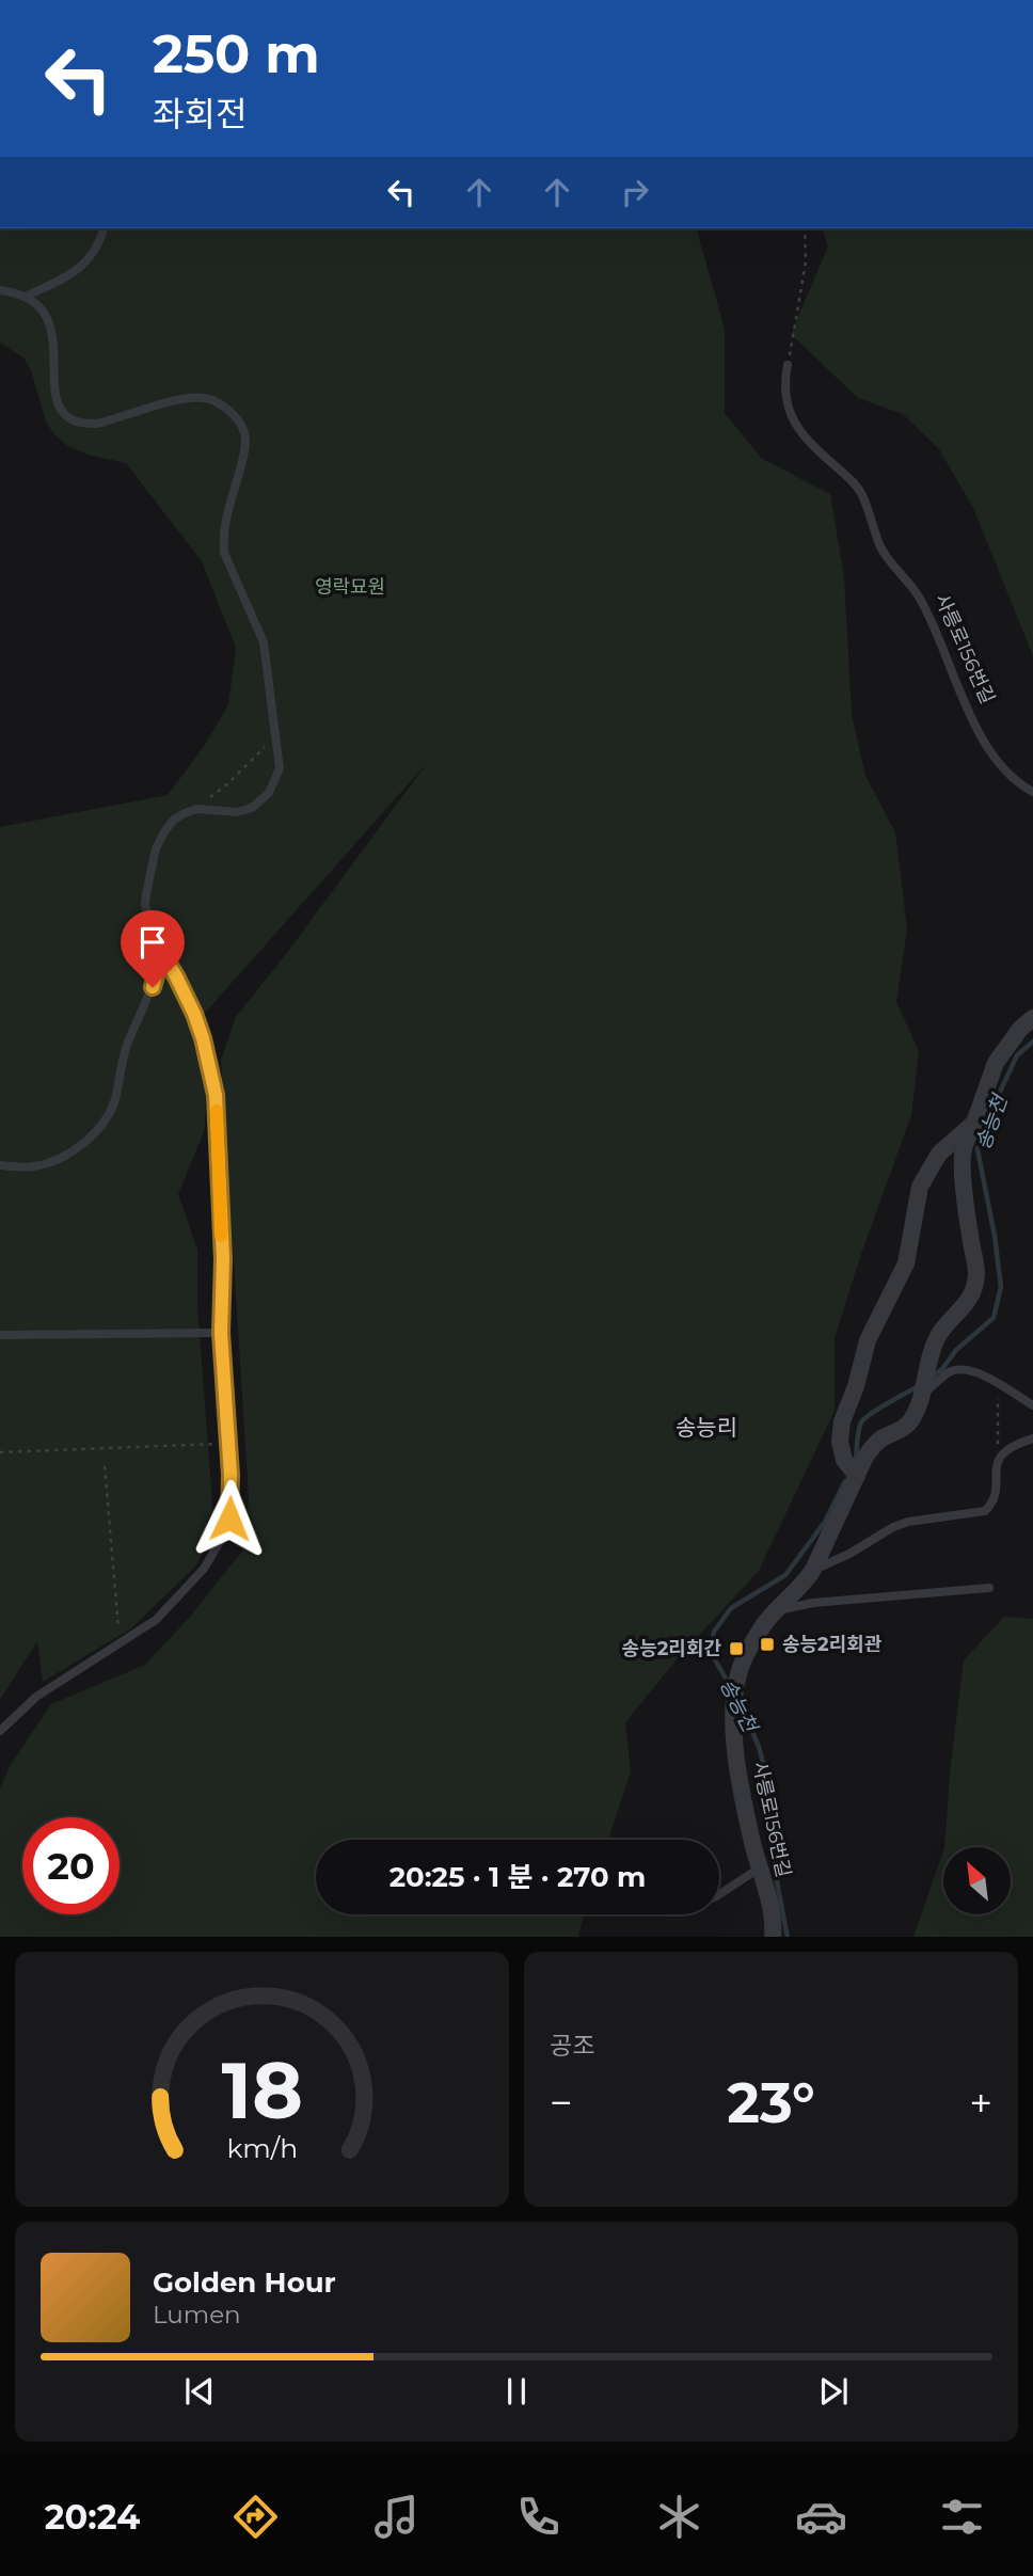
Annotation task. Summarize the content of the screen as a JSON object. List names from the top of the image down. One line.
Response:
{"streets":{"street":["사릉로156번길"]},"districts":["송능리"],"water":["송능천"],"parks":["영락묘원"],"places":{"transit":["송능2리회관","송능2리회간"]},"north":"top left","page":{"turn":["250 m","좌회전"],"limit":"20","trip":"20:25 · 1 분 · 270 m","tile":"공조","heat":["−","23°","+"],"song":["Golden Hour","Lumen"],"tabs":"20:24","gauge":["18","km/h"]}}
